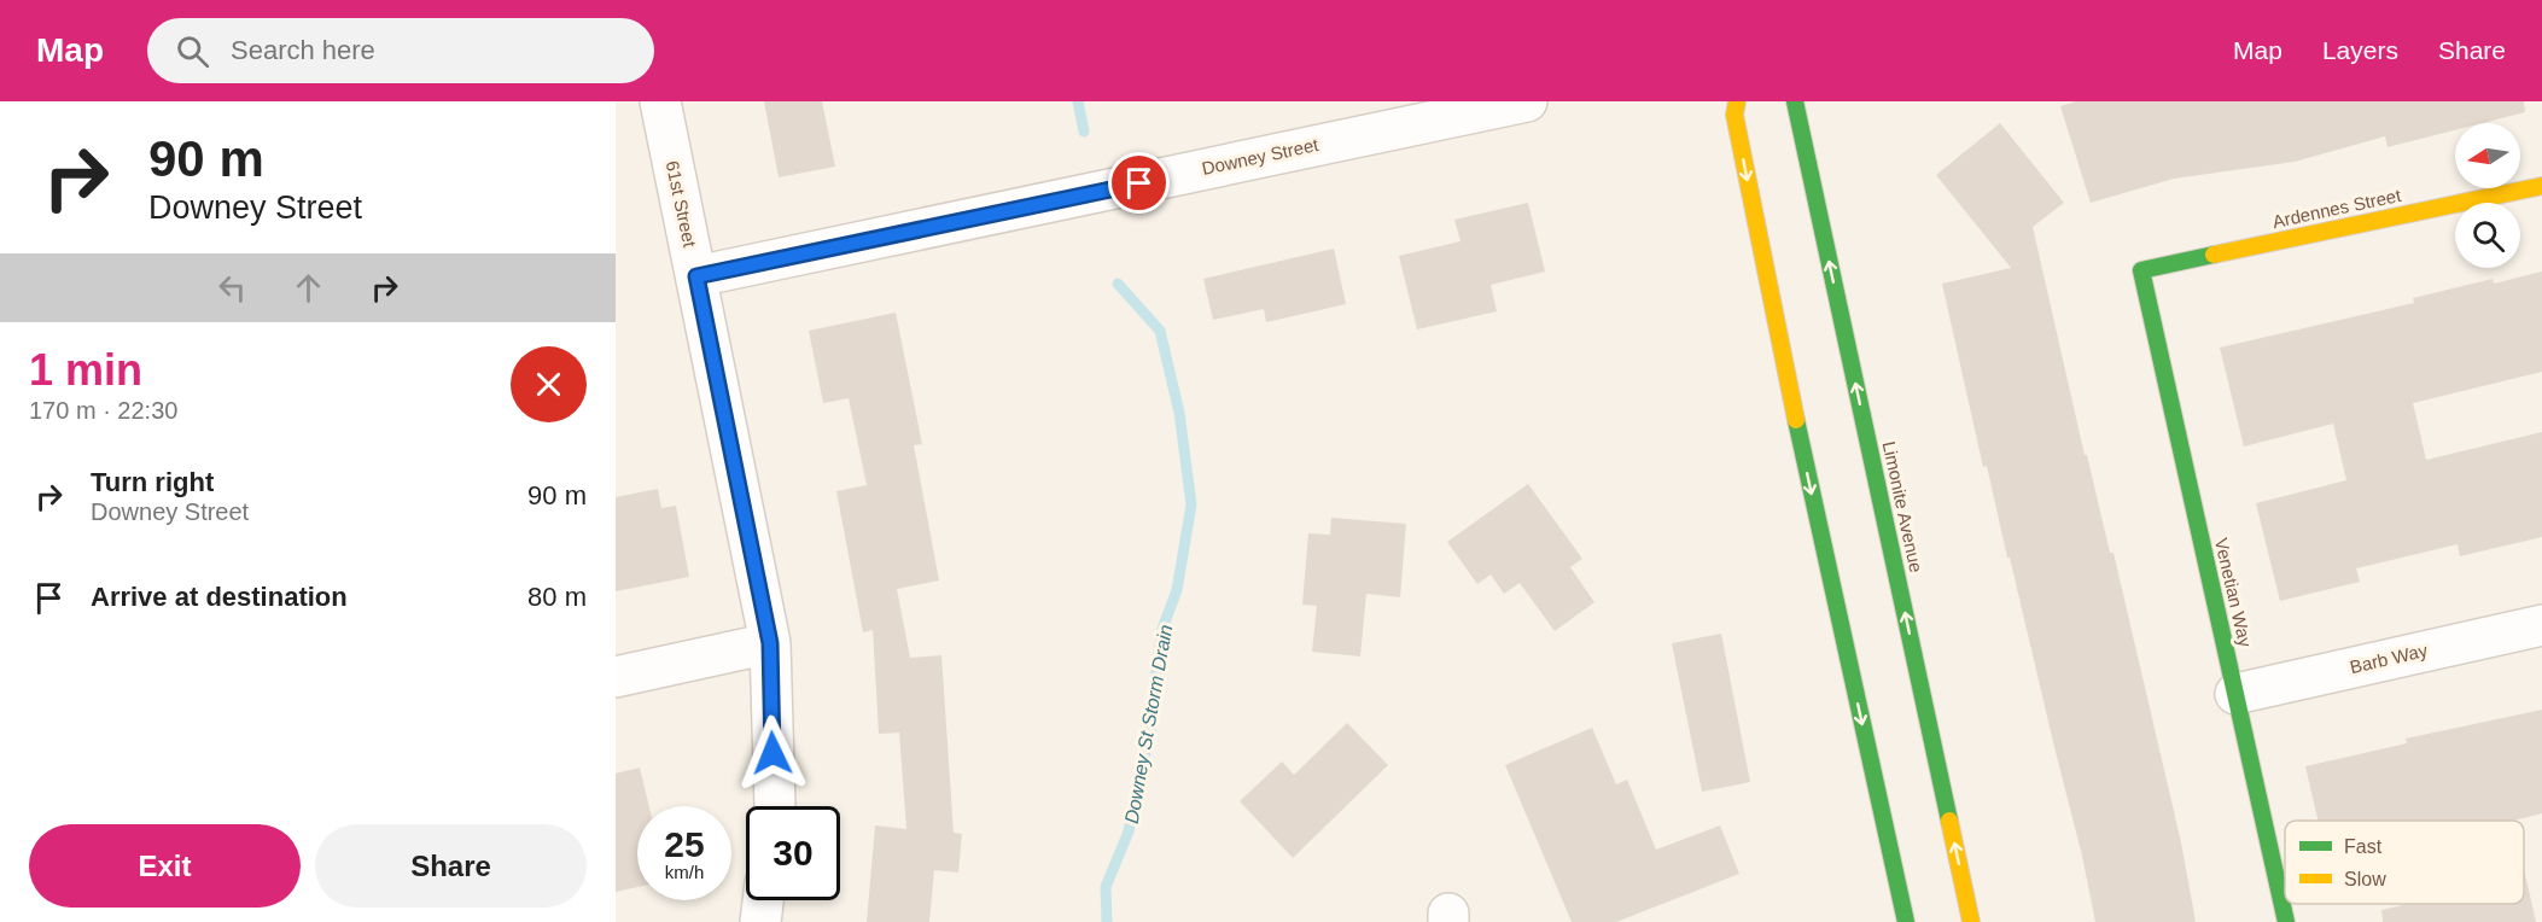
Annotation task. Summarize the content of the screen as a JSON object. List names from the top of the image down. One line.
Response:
{"streets":{"main road":["Ardennes Street","Limonite Avenue","Venetian Way"],"street":["Downey Street","61st Street","Barb Way"]},"crossings":[["Downey Street","61st Street"],["Ardennes Street","Venetian Way"],["Venetian Way","Barb Way"]],"water":["Downey St Storm Drain"],"legend":["Fast","Slow"],"north":"left","page":{"header":"Map","search":"Search here","nav":["Map","Layers","Share"],"turn":["90 m","Downey Street"],"heading":["1 min","170 m · 22:30"],"list":[{"name":"Turn right","note":"Downey Street","value":"90 m"},{"name":"Arrive at destination","value":"80 m"}],"speed":"25 km/h","limit":"30","buttons":["Exit","Share"]}}
